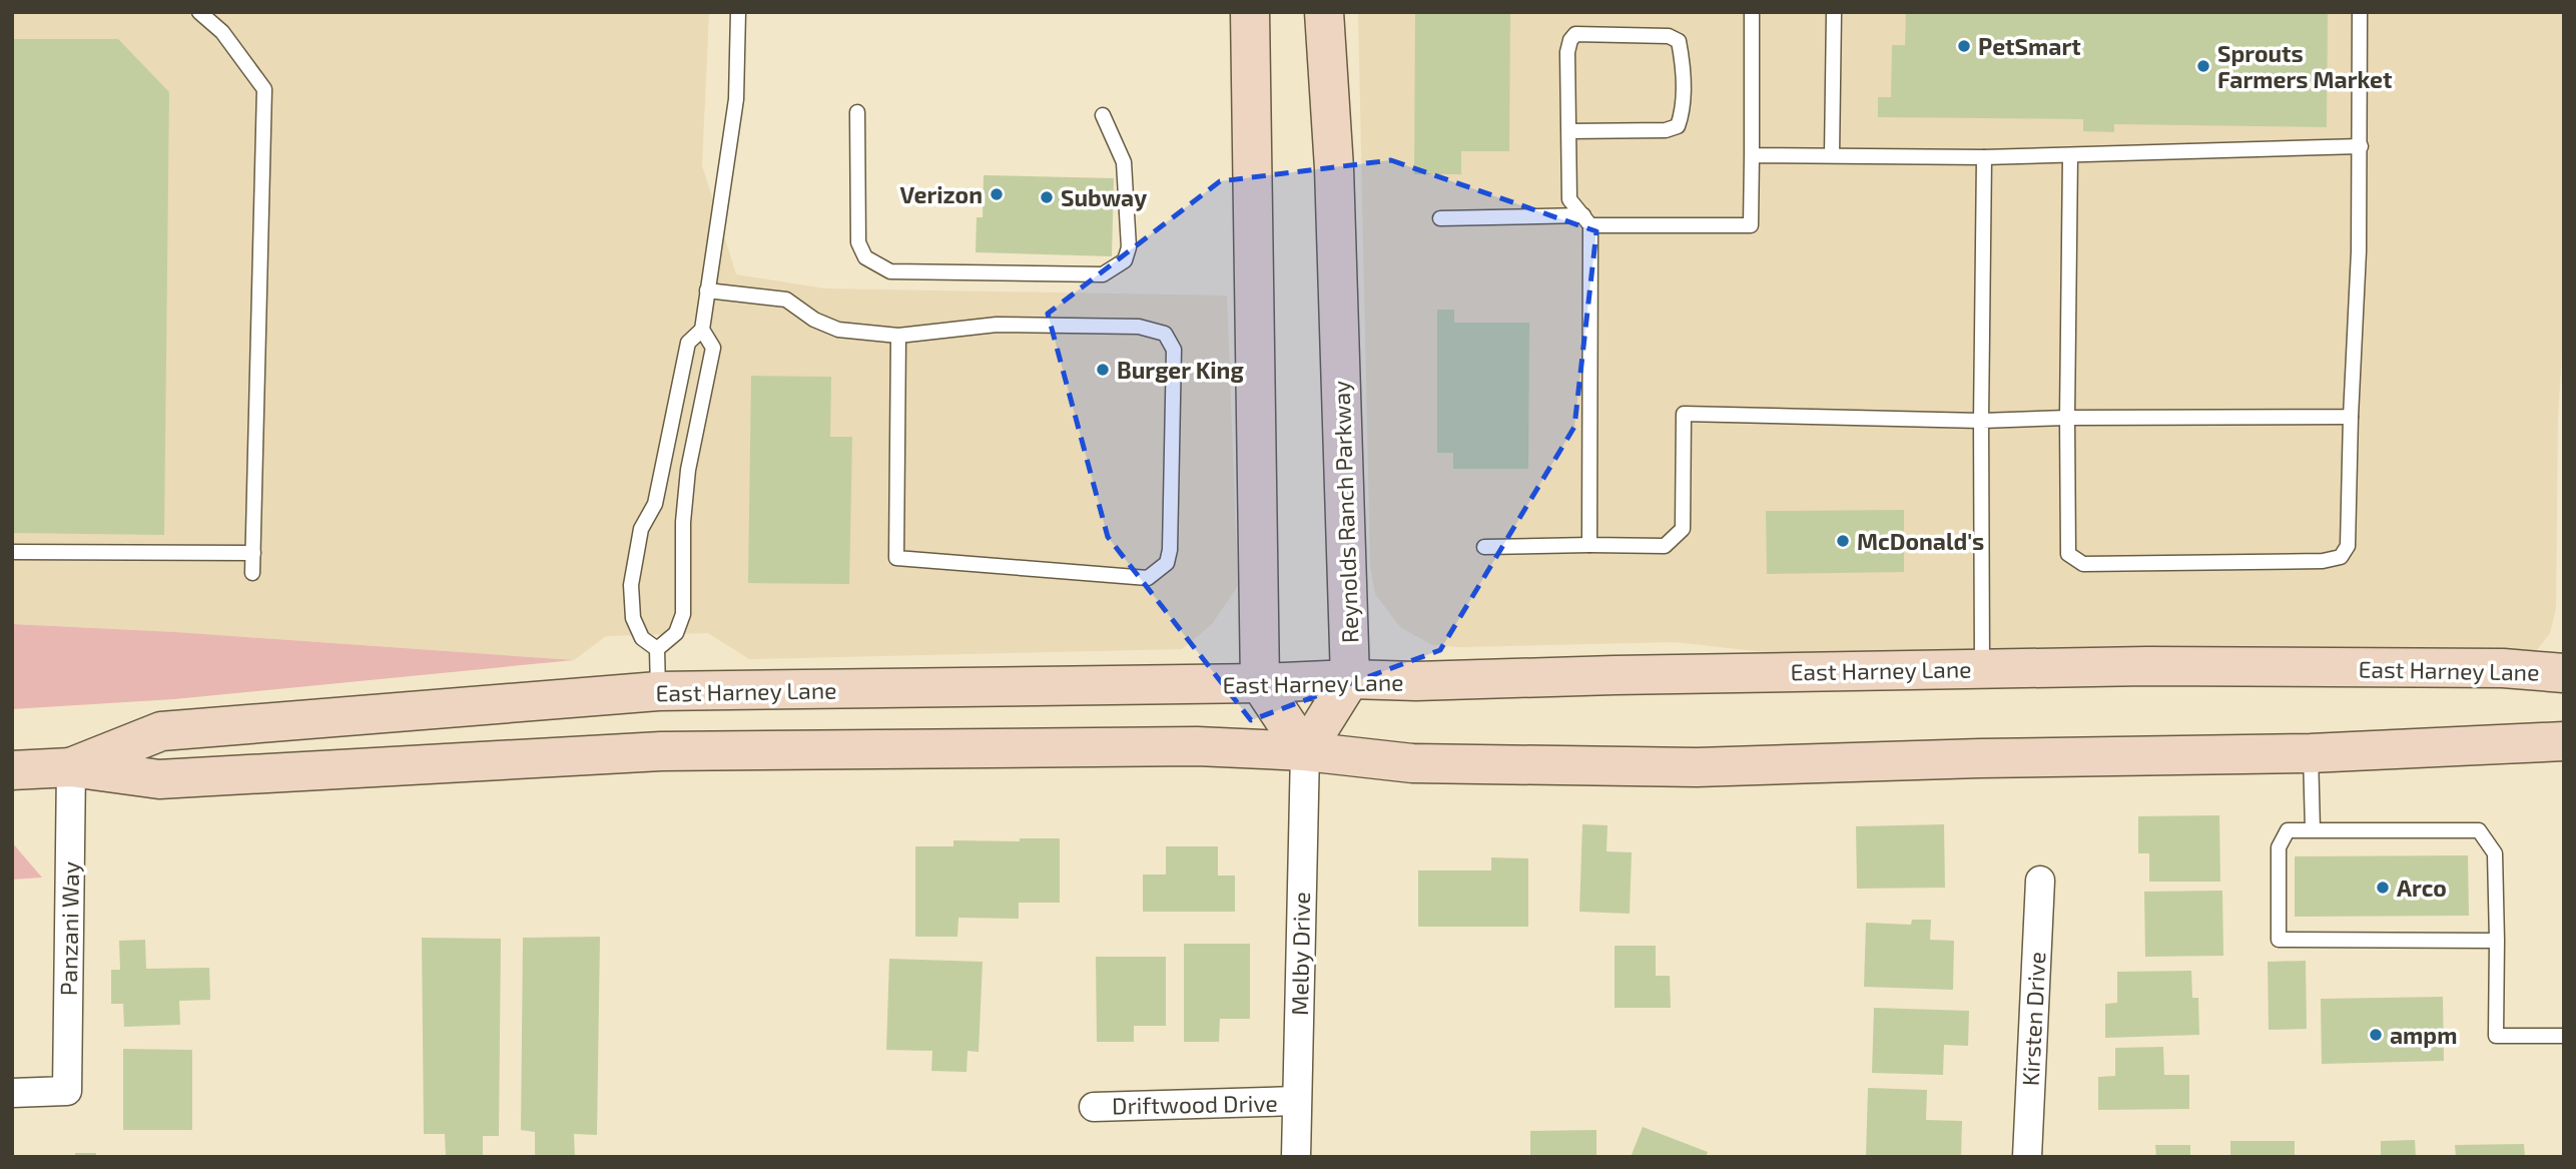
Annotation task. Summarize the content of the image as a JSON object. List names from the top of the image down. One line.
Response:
{"streets":{"main road":["Reynolds Ranch Parkway","East Harney Lane"],"street":["Panzani Way","Melby Drive","Kirsten Drive","Driftwood Drive"]},"crossings":[["Reynolds Ranch Parkway","East Harney Lane"],["East Harney Lane","Panzani Way"],["East Harney Lane","Melby Drive"],["Melby Drive","Driftwood Drive"]],"places":["PetSmart","Sprouts Farmers Market","Verizon","Subway","Burger King","McDonald's","Arco","ampm"]}
